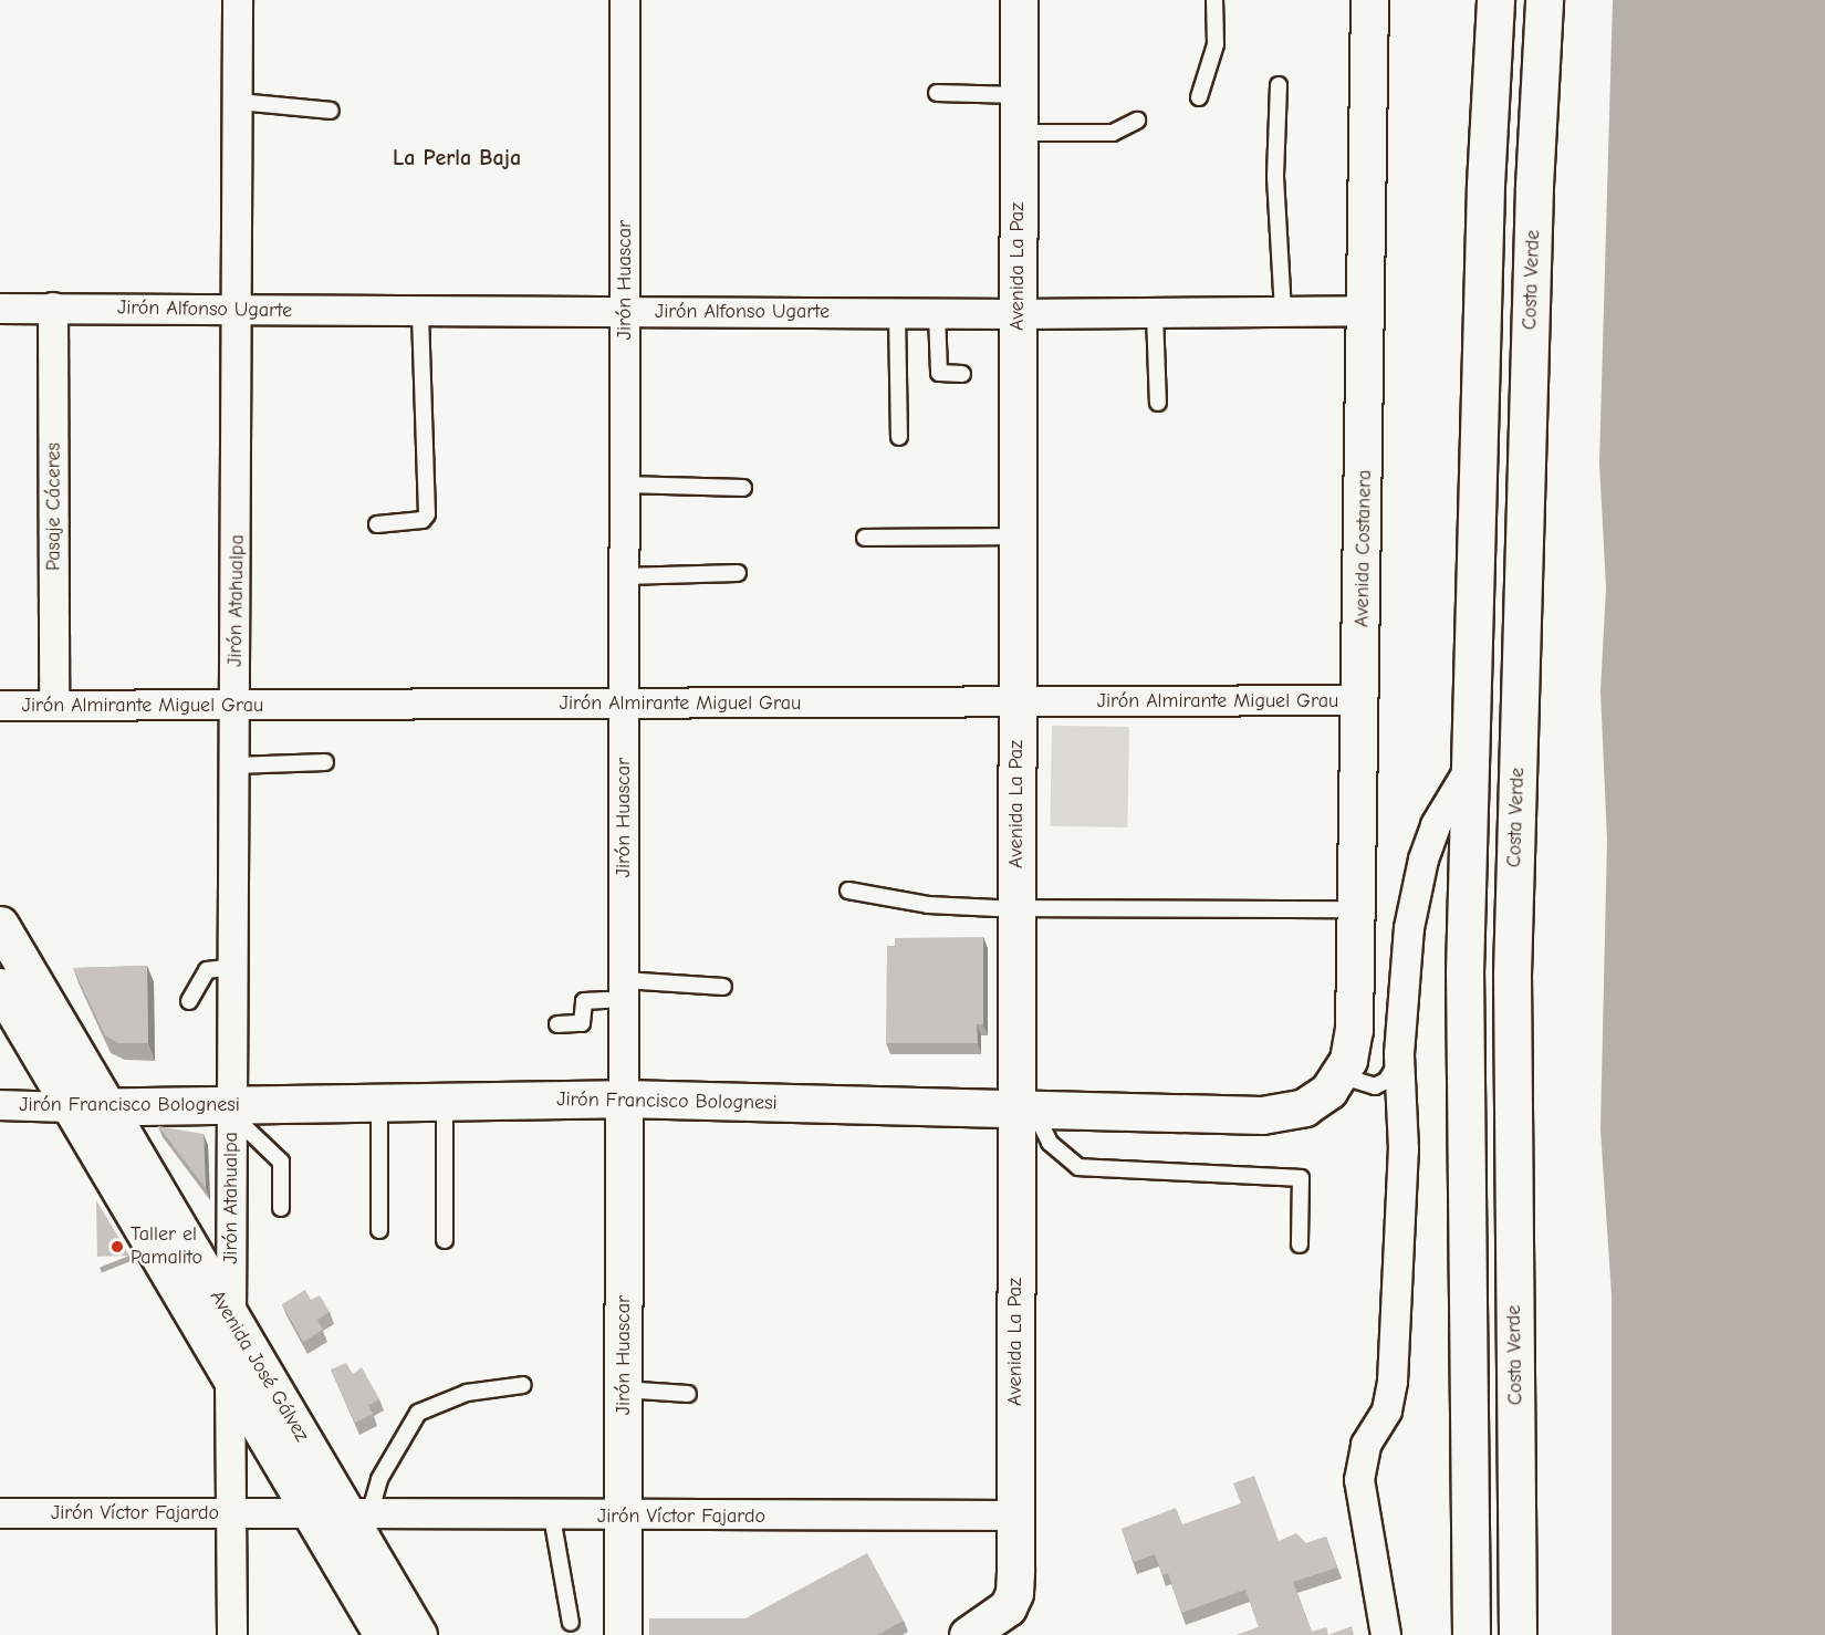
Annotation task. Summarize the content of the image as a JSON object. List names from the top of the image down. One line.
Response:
{"streets":{"main road":["Avenida La Paz","Jirón Huascar","Costa Verde","Avenida Costanera","Jirón Francisco Bolognesi","Avenida José Gálvez"],"street":["Jirón Alfonso Ugarte","Pasaje Cáceres","Jirón Atahualpa","Jirón Almirante Miguel Grau","Jirón Víctor Fajardo"]},"crossings":[["Avenida La Paz","Jirón Alfonso Ugarte"],["Avenida La Paz","Jirón Almirante Miguel Grau"],["Avenida La Paz","Jirón Francisco Bolognesi"],["Avenida La Paz","Jirón Víctor Fajardo"],["Jirón Huascar","Jirón Alfonso Ugarte"],["Jirón Huascar","Jirón Almirante Miguel Grau"],["Jirón Huascar","Jirón Francisco Bolognesi"],["Jirón Huascar","Jirón Víctor Fajardo"],["Jirón Alfonso Ugarte","Pasaje Cáceres"],["Jirón Alfonso Ugarte","Avenida Costanera"],["Jirón Alfonso Ugarte","Jirón Atahualpa"],["Pasaje Cáceres","Jirón Almirante Miguel Grau"],["Avenida Costanera","Jirón Almirante Miguel Grau"],["Avenida Costanera","Jirón Francisco Bolognesi"],["Jirón Atahualpa","Jirón Almirante Miguel Grau"],["Jirón Atahualpa","Jirón Francisco Bolognesi"],["Jirón Atahualpa","Avenida José Gálvez"],["Jirón Francisco Bolognesi","Avenida José Gálvez"],["Avenida José Gálvez","Jirón Víctor Fajardo"]],"districts":["La Perla Baja"],"places":["Taller el Pamalito"]}
